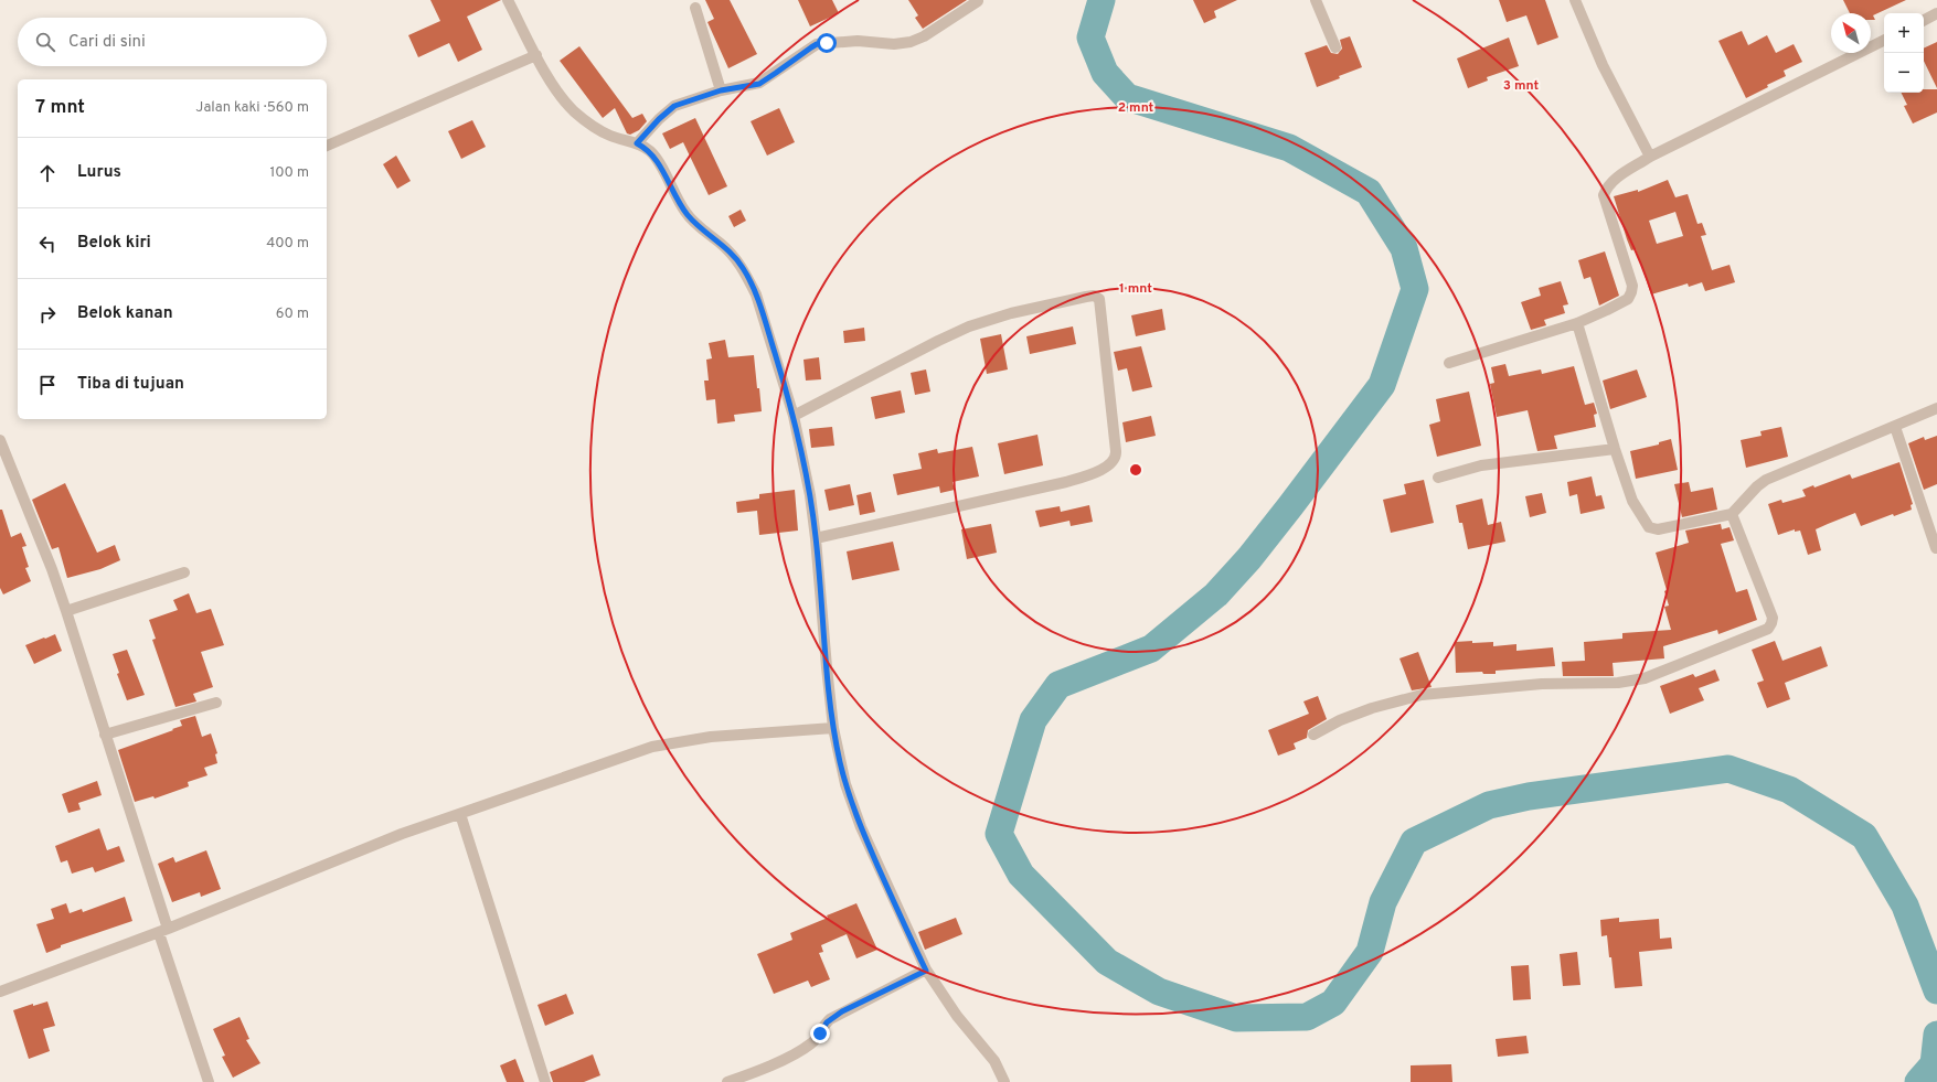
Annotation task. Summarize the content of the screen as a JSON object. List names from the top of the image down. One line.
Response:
{"north":"top left","page":{"map_buttons":["+","−"],"search":"Cari di sini","heading":["7 mnt","Jalan kaki · 560 m"],"list":[["Lurus","100 m"],["Belok kiri","400 m"],["Belok kanan","60 m"],"Tiba di tujuan"]},"rings":["3 mnt","2 mnt","1 mnt"]}
